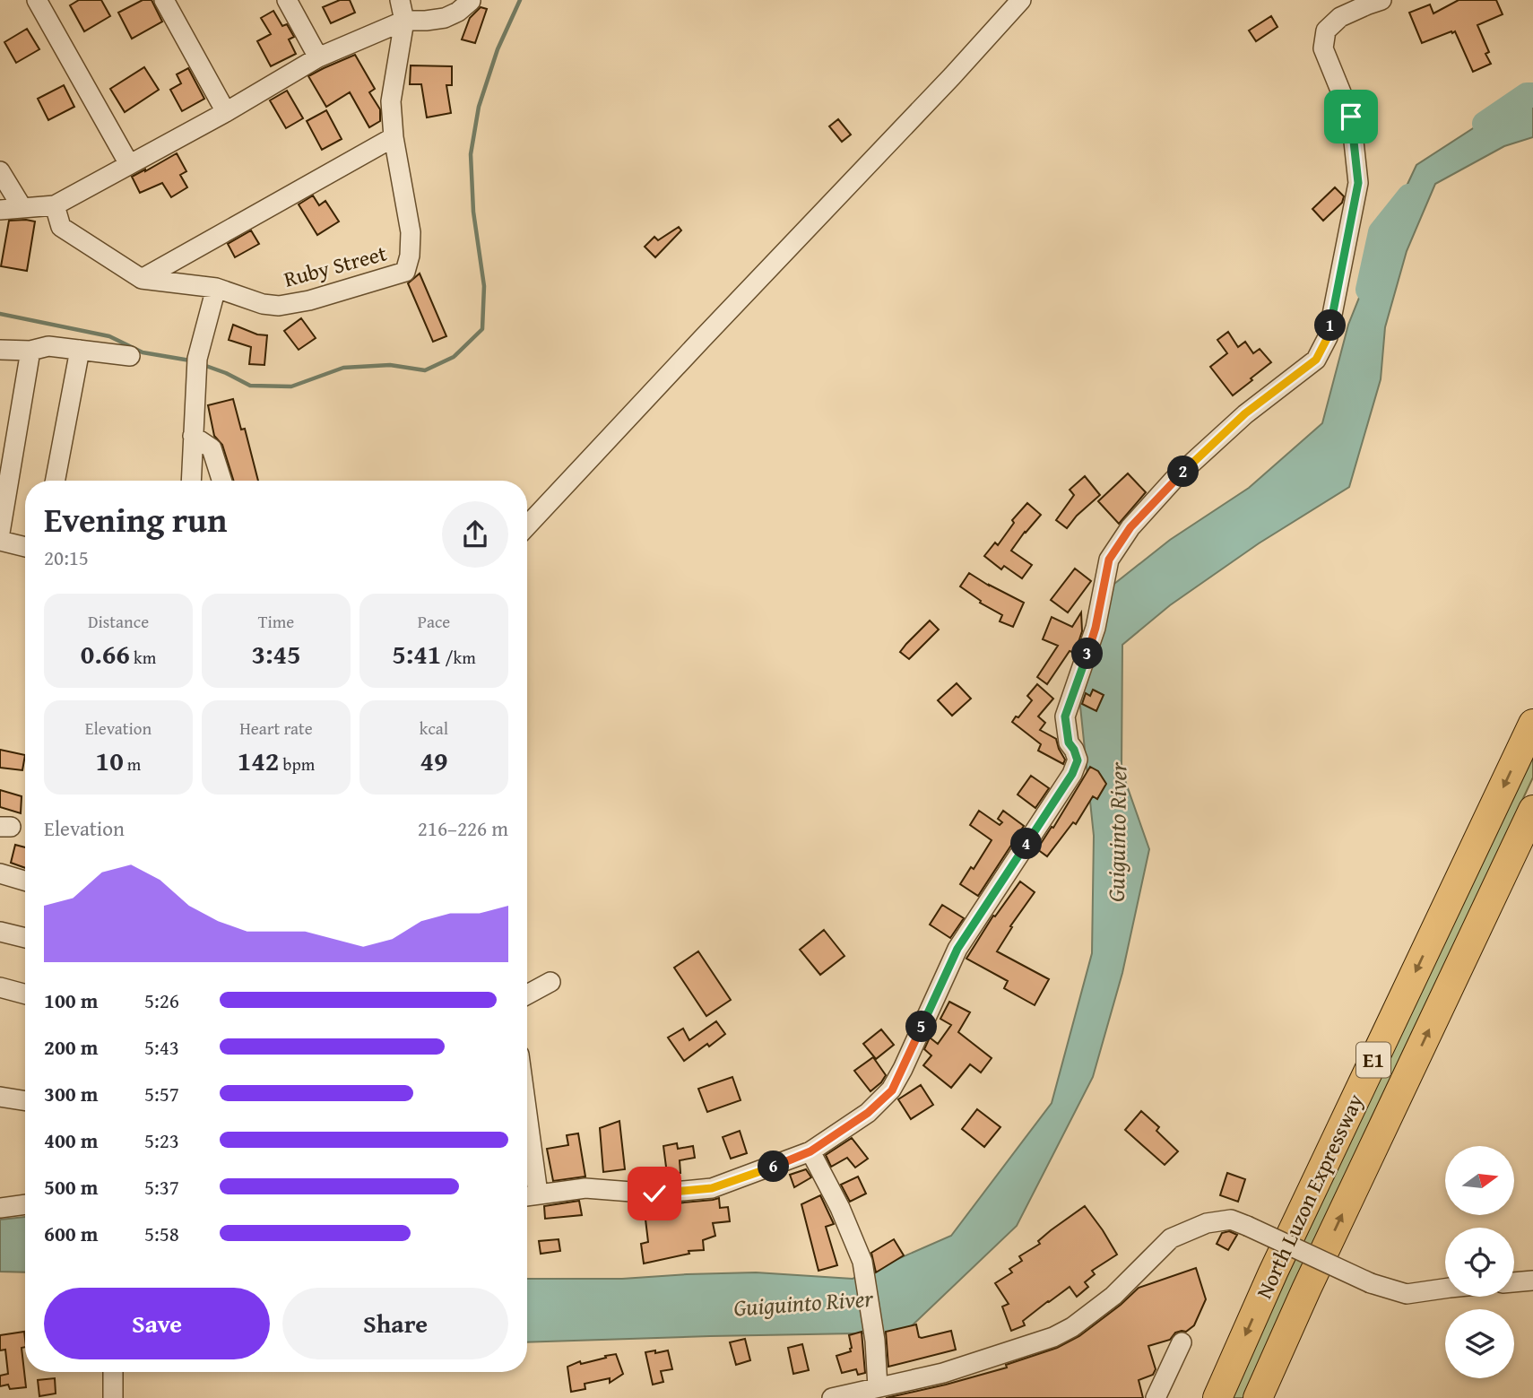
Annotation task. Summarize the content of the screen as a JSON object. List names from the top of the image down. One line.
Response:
{"streets":{"highway":["E1","North Luzon Expressway"],"street":["Ruby Street"]},"water":["Guiguinto River"],"north":"right","page":{"pins":["1","2","3","4","5","6"],"heading":["Evening run","20:15"],"stats":[["Distance","0.66 km"],["Time","3:45"],["Pace","5:41 /km"],["Elevation","10 m"],["Heart rate","142 bpm"],["kcal","49"]],"chart":["Elevation","216–226 m"],"list":[{"name":"100 m","note":"5:26"},{"name":"200 m","note":"5:43"},{"name":"300 m","note":"5:57"},{"name":"400 m","note":"5:23"},{"name":"500 m","note":"5:37"},{"name":"600 m","note":"5:58"}],"buttons":["Save","Share"]}}
